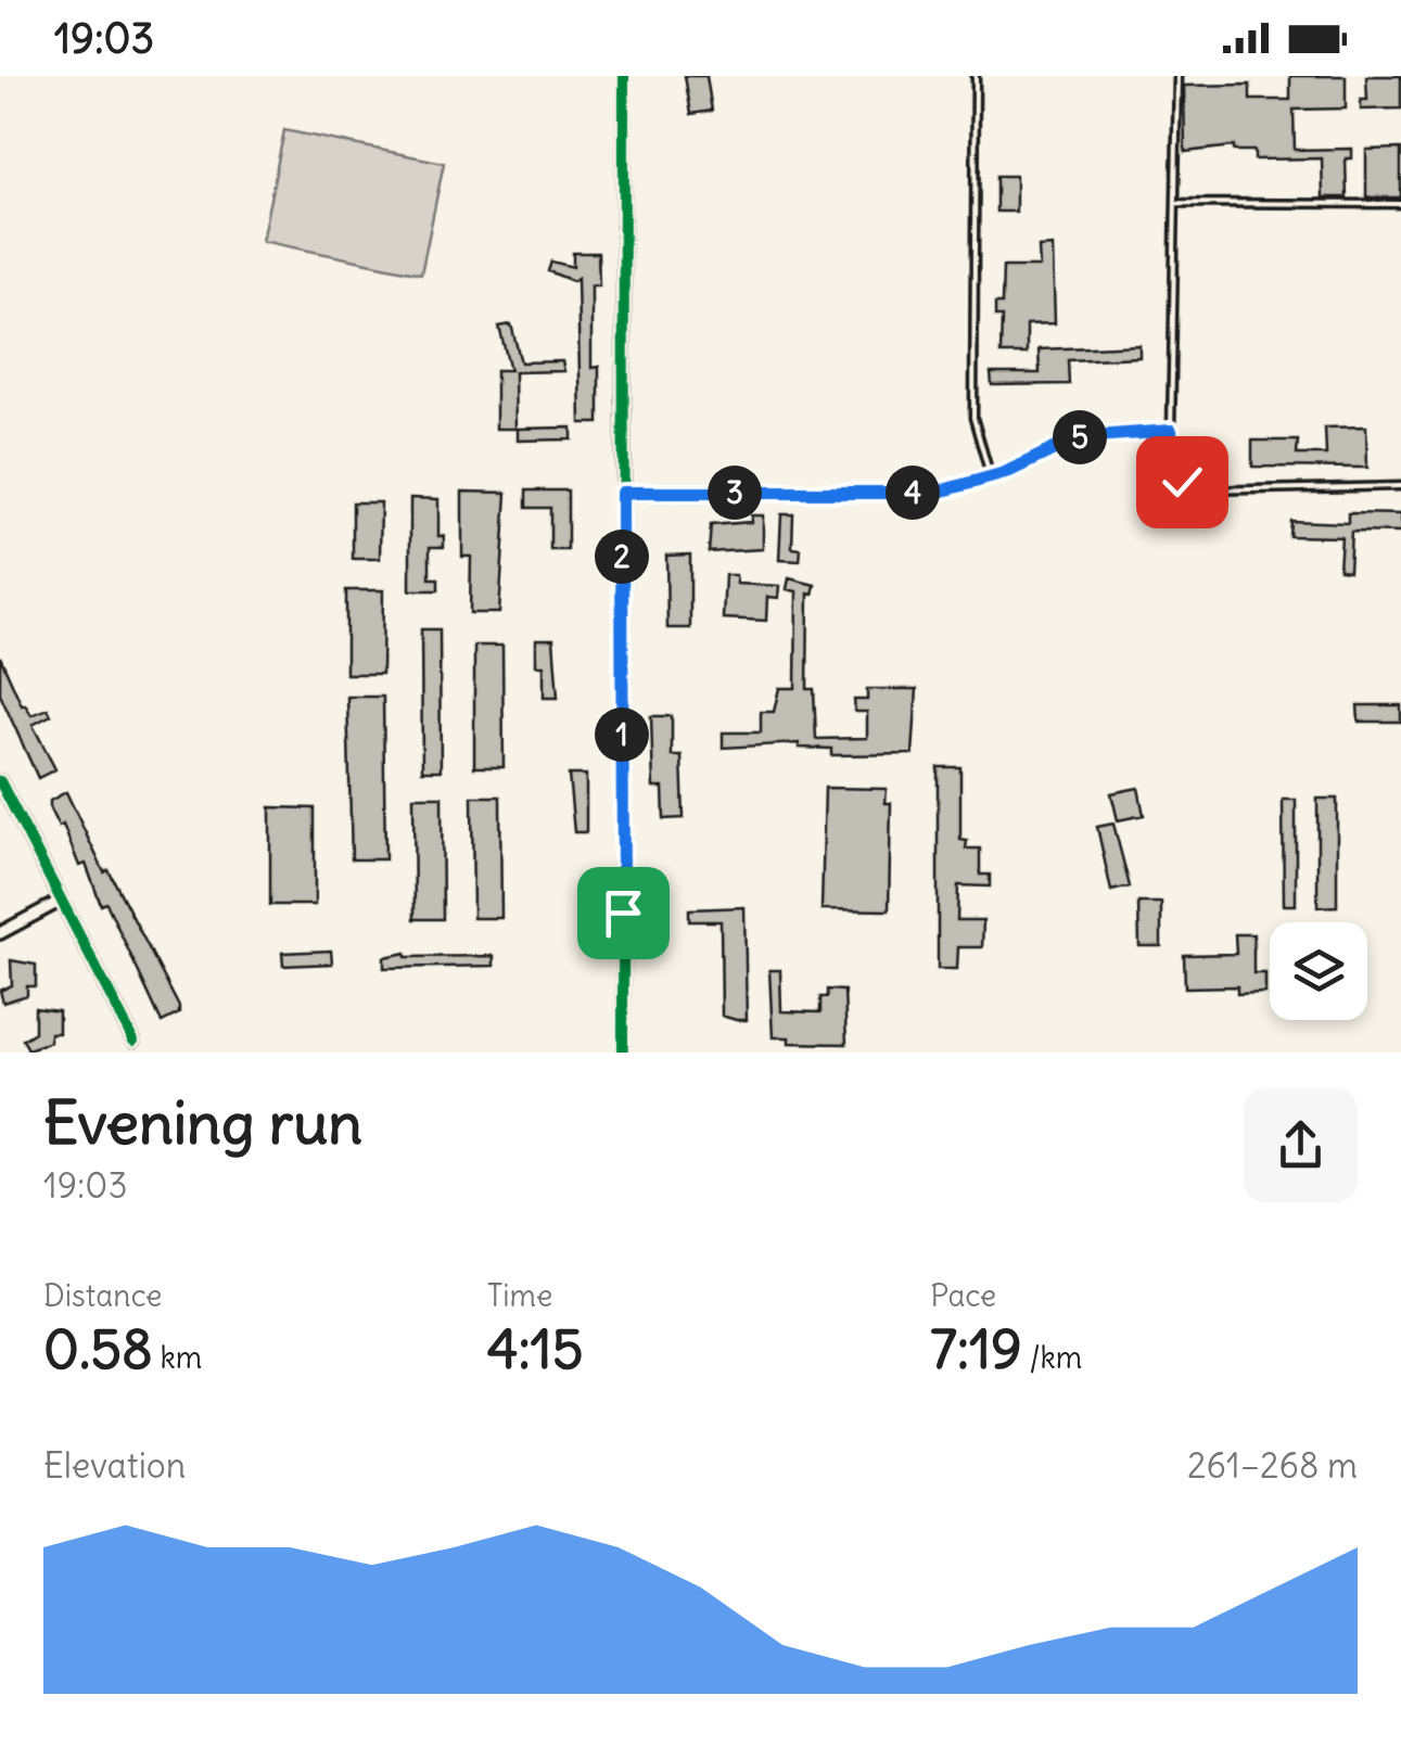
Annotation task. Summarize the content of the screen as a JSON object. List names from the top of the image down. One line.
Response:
{"page":{"status":"19:03","pins":["5","3","4","2","1"],"heading":["Evening run","19:03"],"stats":[["Distance","0.58 km"],["Time","4:15"],["Pace","7:19 /km"]],"chart":["Elevation","261–268 m"]}}
